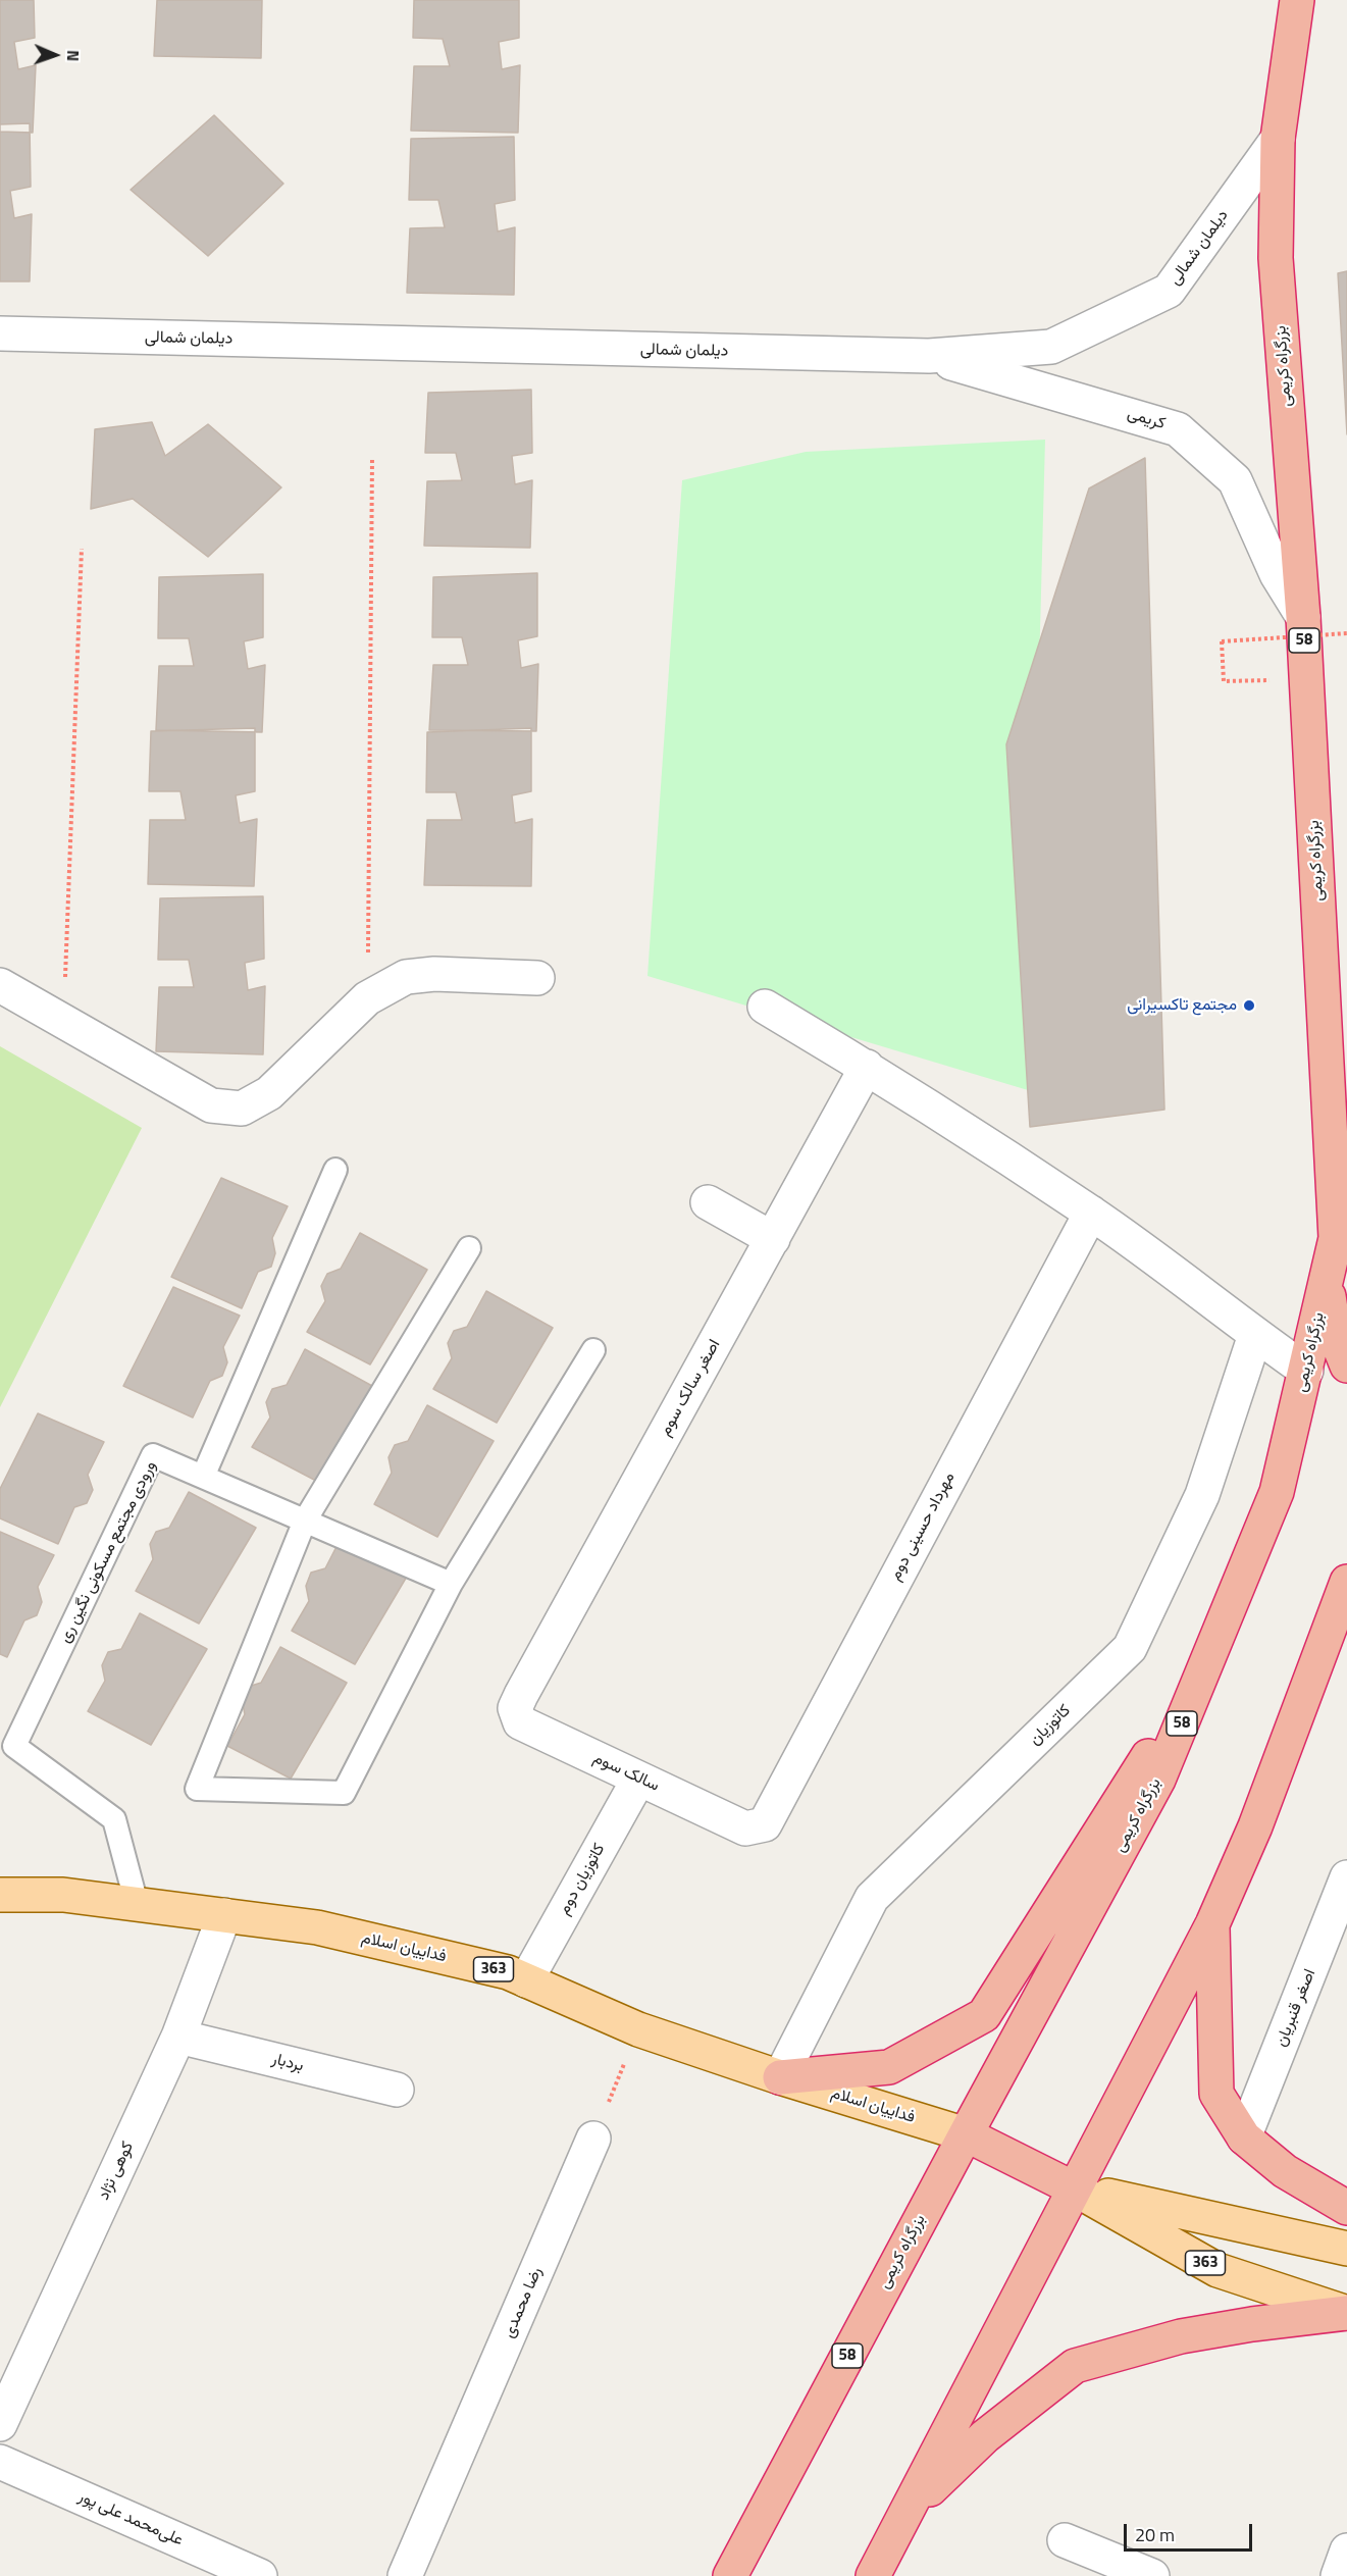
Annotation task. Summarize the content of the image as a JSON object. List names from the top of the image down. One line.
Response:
{"streets":{"highway":["بزرگراه کریمی","58"],"main road":["فداییان اسلام","363"],"street":["دیلمان شمالی","کریمی","اصغر سالک سوم","مهرداد حسینی دوم","کاتوزیان","سالک سوم","کاتوزیان دوم","اصغر قنبریان","بردبار","کوهی نژاد","رضا محمدی","علی‌محمد علی پور"],"lane":["ورودی مجتمع مسکونی نگین ری"]},"crossings":[["دیلمان شمالی","بزرگراه کریمی"],["دیلمان شمالی","کریمی"],["بزرگراه کریمی","کریمی"],["بزرگراه کریمی","فداییان اسلام"],["اصغر سالک سوم","سالک سوم"],["مهرداد حسینی دوم","سالک سوم"],["ورودی مجتمع مسکونی نگین ری","فداییان اسلام"],["کاتوزیان","فداییان اسلام"],["سالک سوم","کاتوزیان دوم"],["کاتوزیان دوم","فداییان اسلام"],["فداییان اسلام","کوهی نژاد"],["بردبار","کوهی نژاد"]],"places":["مجتمع تاکسیرانی"],"scale_bar":"20 m","north":"right"}
